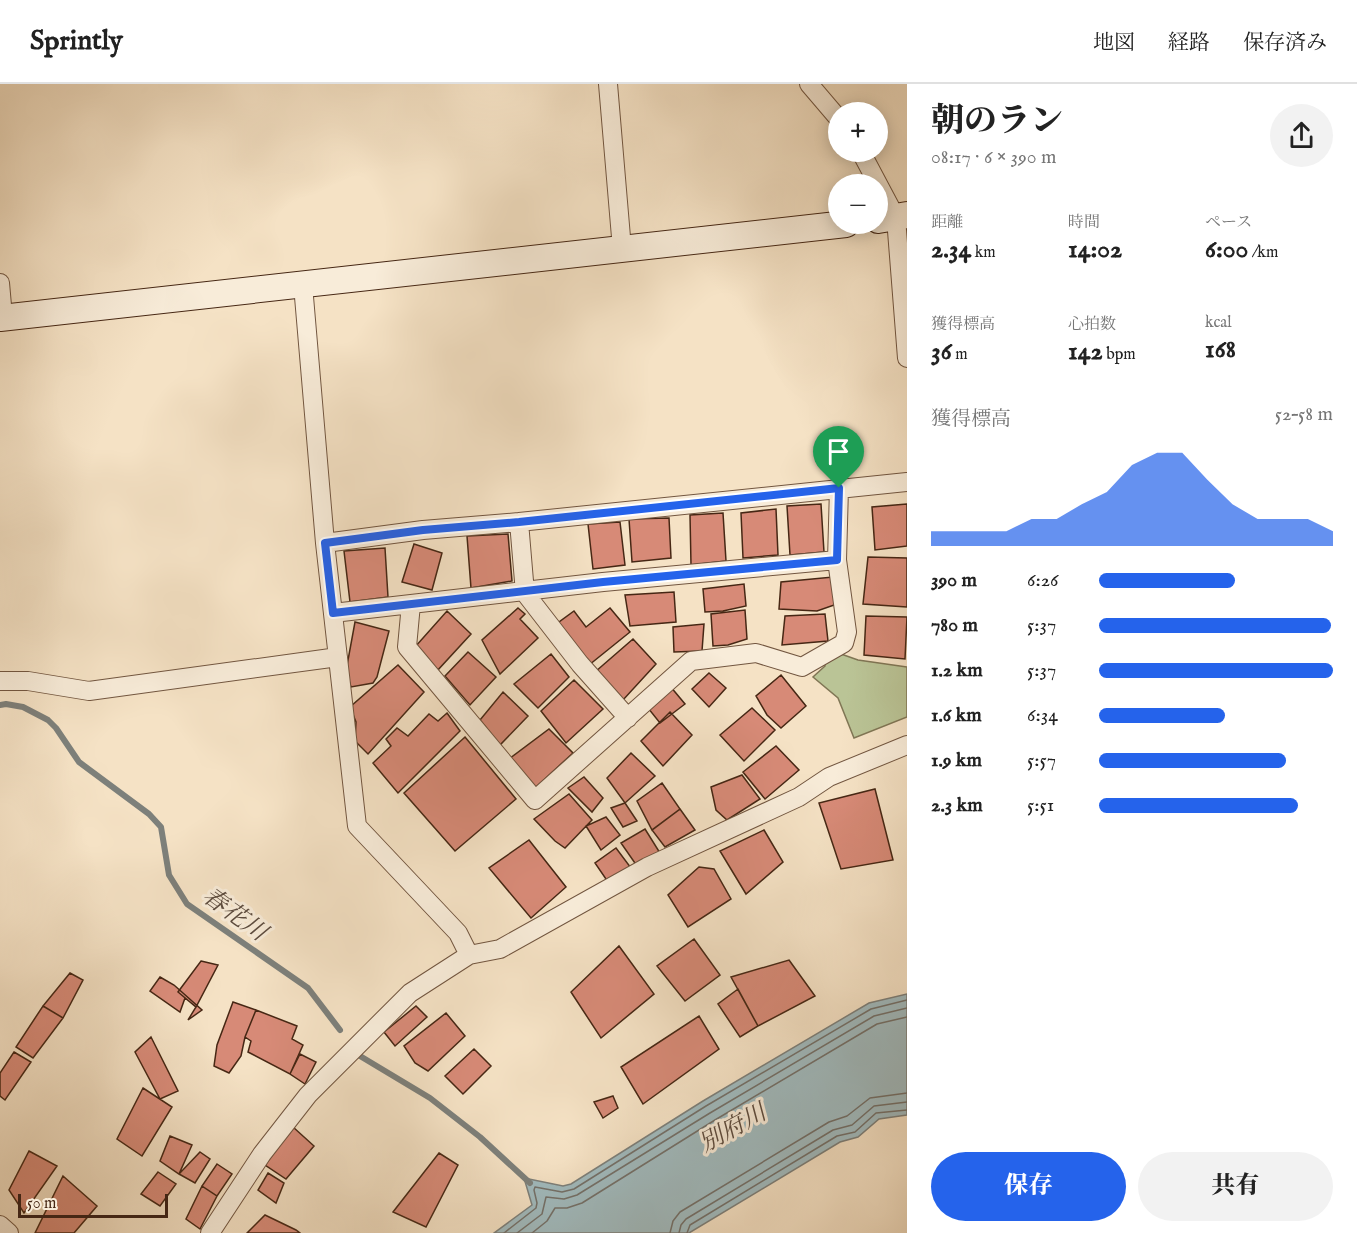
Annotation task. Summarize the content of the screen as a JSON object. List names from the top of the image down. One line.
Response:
{"water":["春花川","別府川"],"scale_bar":"50 m","page":{"header":"Sprintly","nav":["地図","経路","保存済み"],"heading":["朝のラン","08:17 · 6 × 390 m"],"map_buttons":["+","−"],"stats":[["距離","2.34 km"],["時間","14:02"],["ペース","6:00 /km"],["獲得標高","36 m"],["心拍数","142 bpm"],["kcal","168"]],"chart":["獲得標高","52–58 m"],"list":[{"name":"390 m","note":"6:26"},{"name":"780 m","note":"5:37"},{"name":"1.2 km","note":"5:37"},{"name":"1.6 km","note":"6:34"},{"name":"1.9 km","note":"5:57"},{"name":"2.3 km","note":"5:51"}],"buttons":["保存","共有"],"scale":"50 m"}}
